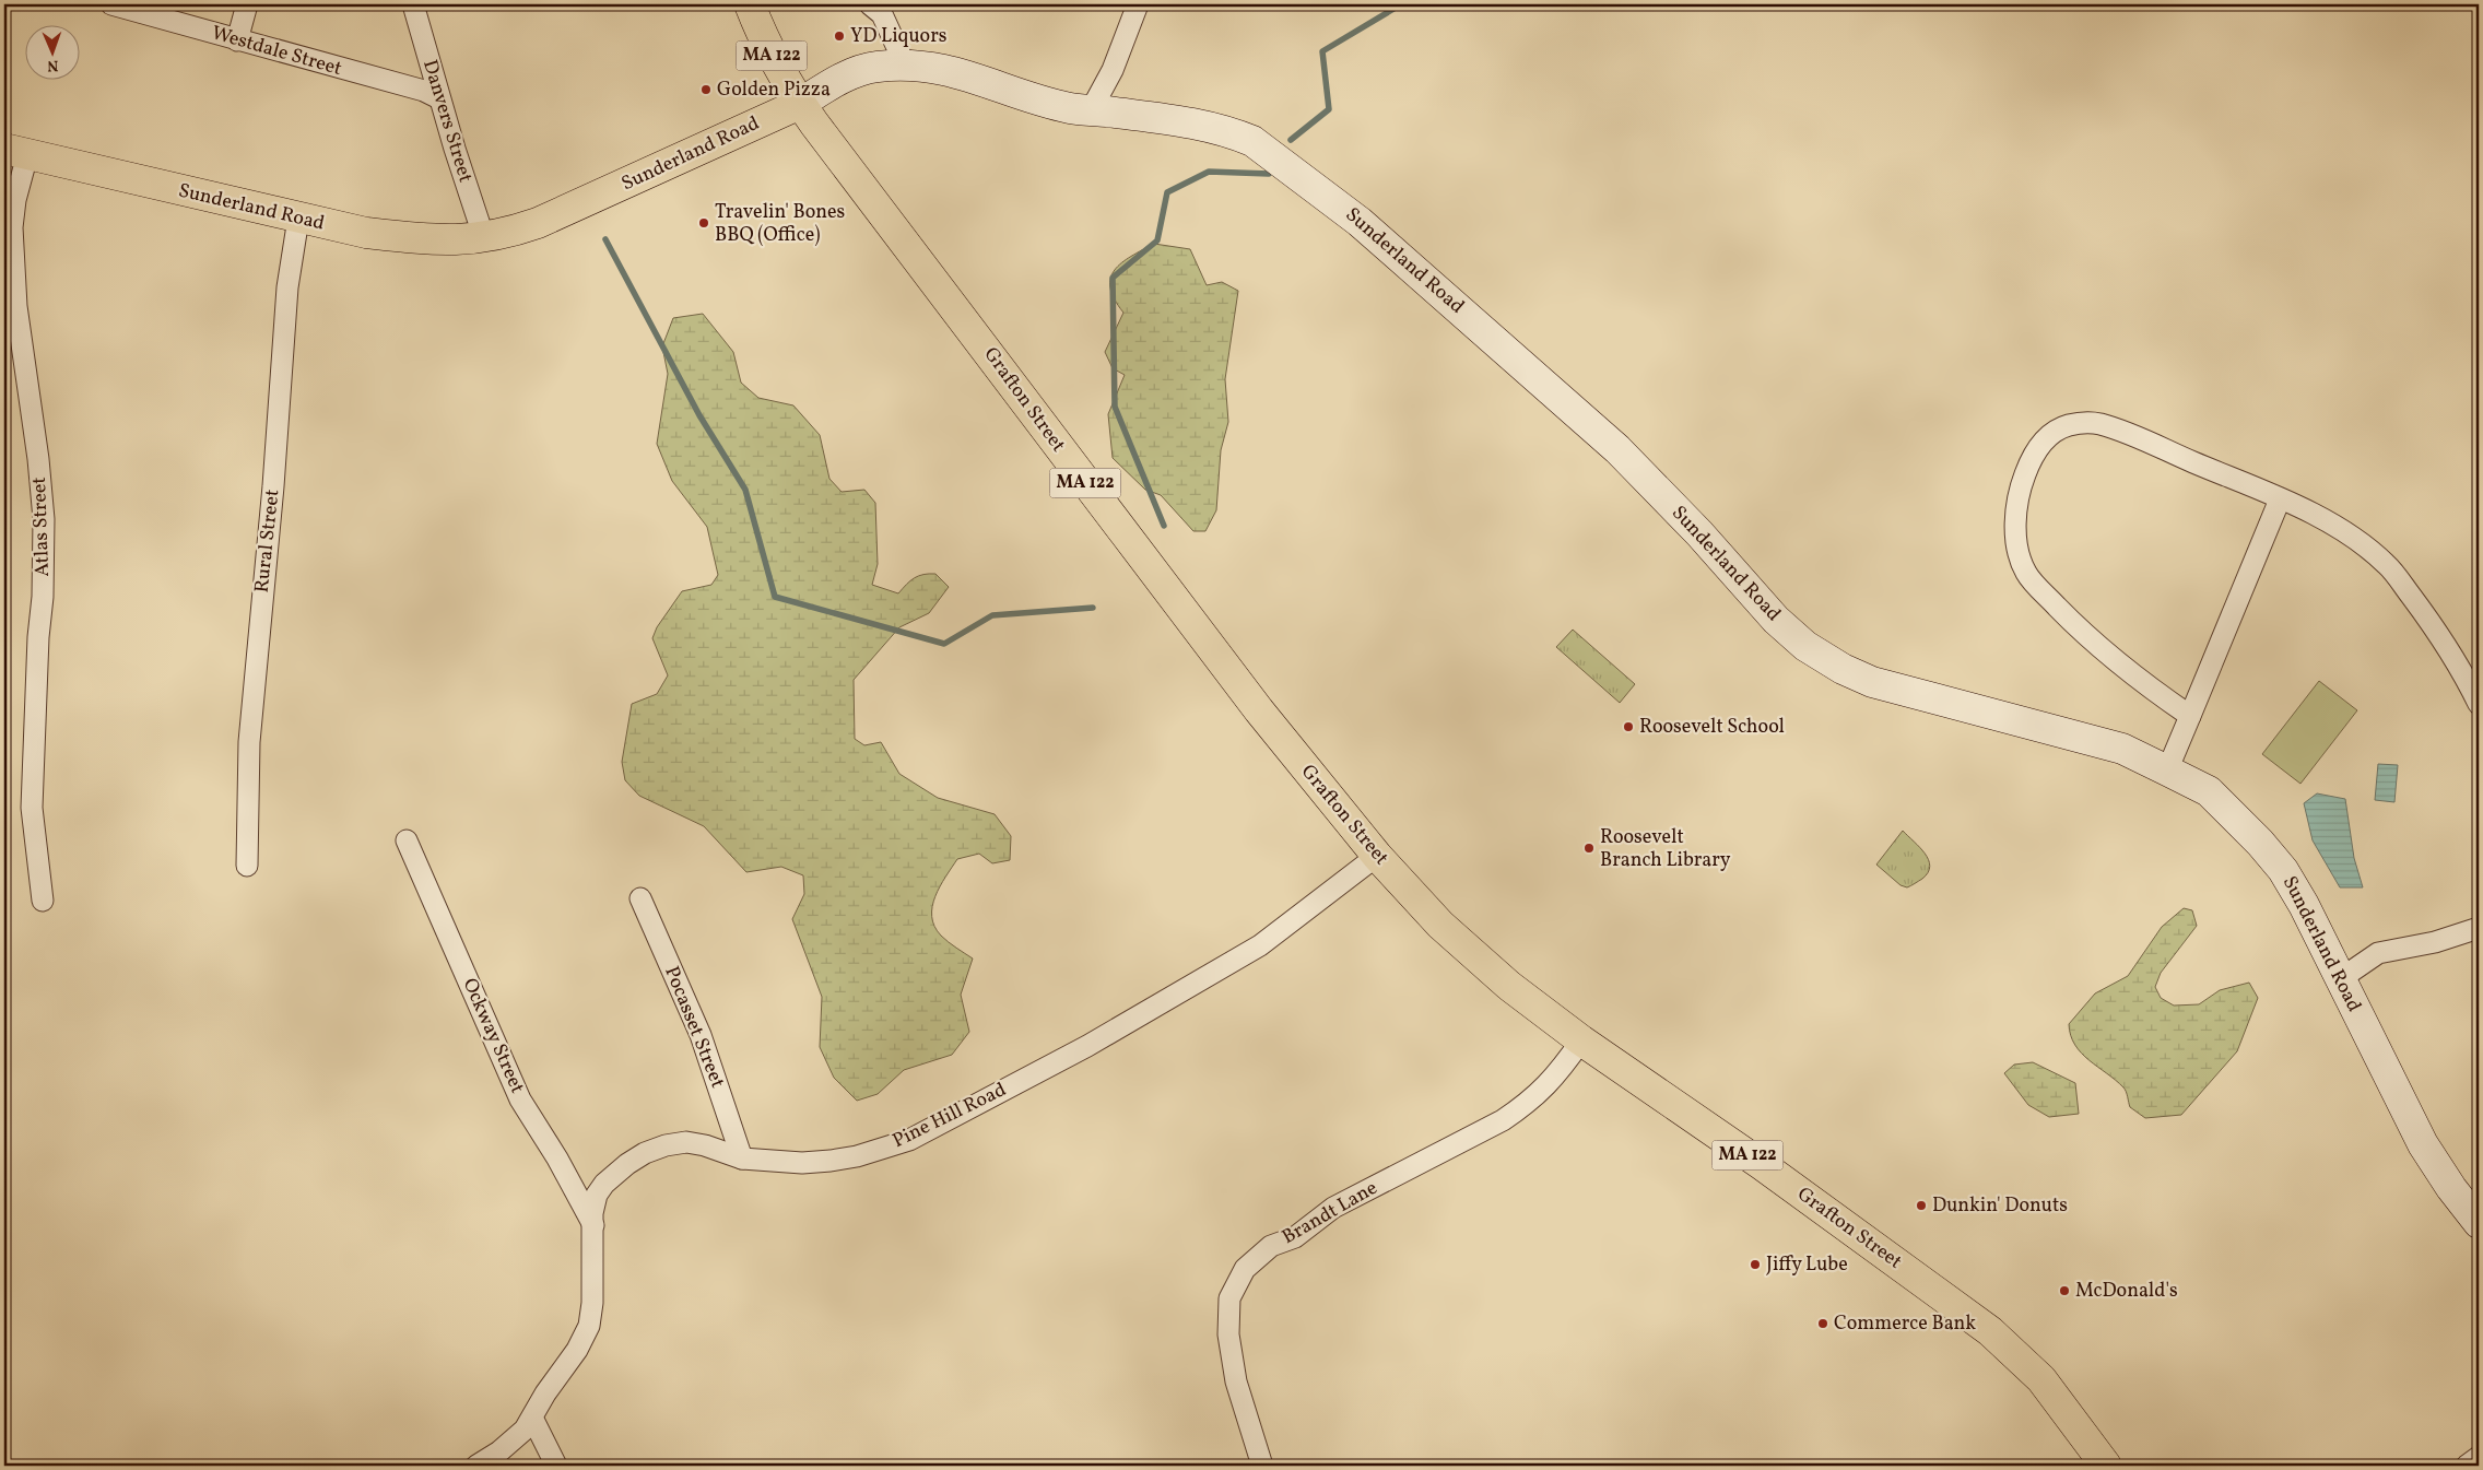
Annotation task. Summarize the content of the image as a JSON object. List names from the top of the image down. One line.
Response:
{"streets":{"main road":["MA 122","Sunderland Road","Grafton Street"],"street":["Westdale Street","Danvers Street","Atlas Street","Rural Street","Pocasset Street","Ockway Street","Pine Hill Road","Brandt Lane"]},"crossings":[["Westdale Street","Danvers Street"],["Danvers Street","Sunderland Road"],["Sunderland Road","Grafton Street"],["Sunderland Road","Atlas Street"],["Sunderland Road","Rural Street"],["Grafton Street","Pine Hill Road"],["Grafton Street","Brandt Lane"],["Pocasset Street","Pine Hill Road"],["Ockway Street","Pine Hill Road"]],"places":["YD Liquors","Golden Pizza","Travelin' Bones BBQ (Office)","Roosevelt School","Roosevelt Branch Library","Dunkin' Donuts","Jiffy Lube","McDonald's","Commerce Bank"],"north":"bottom"}
